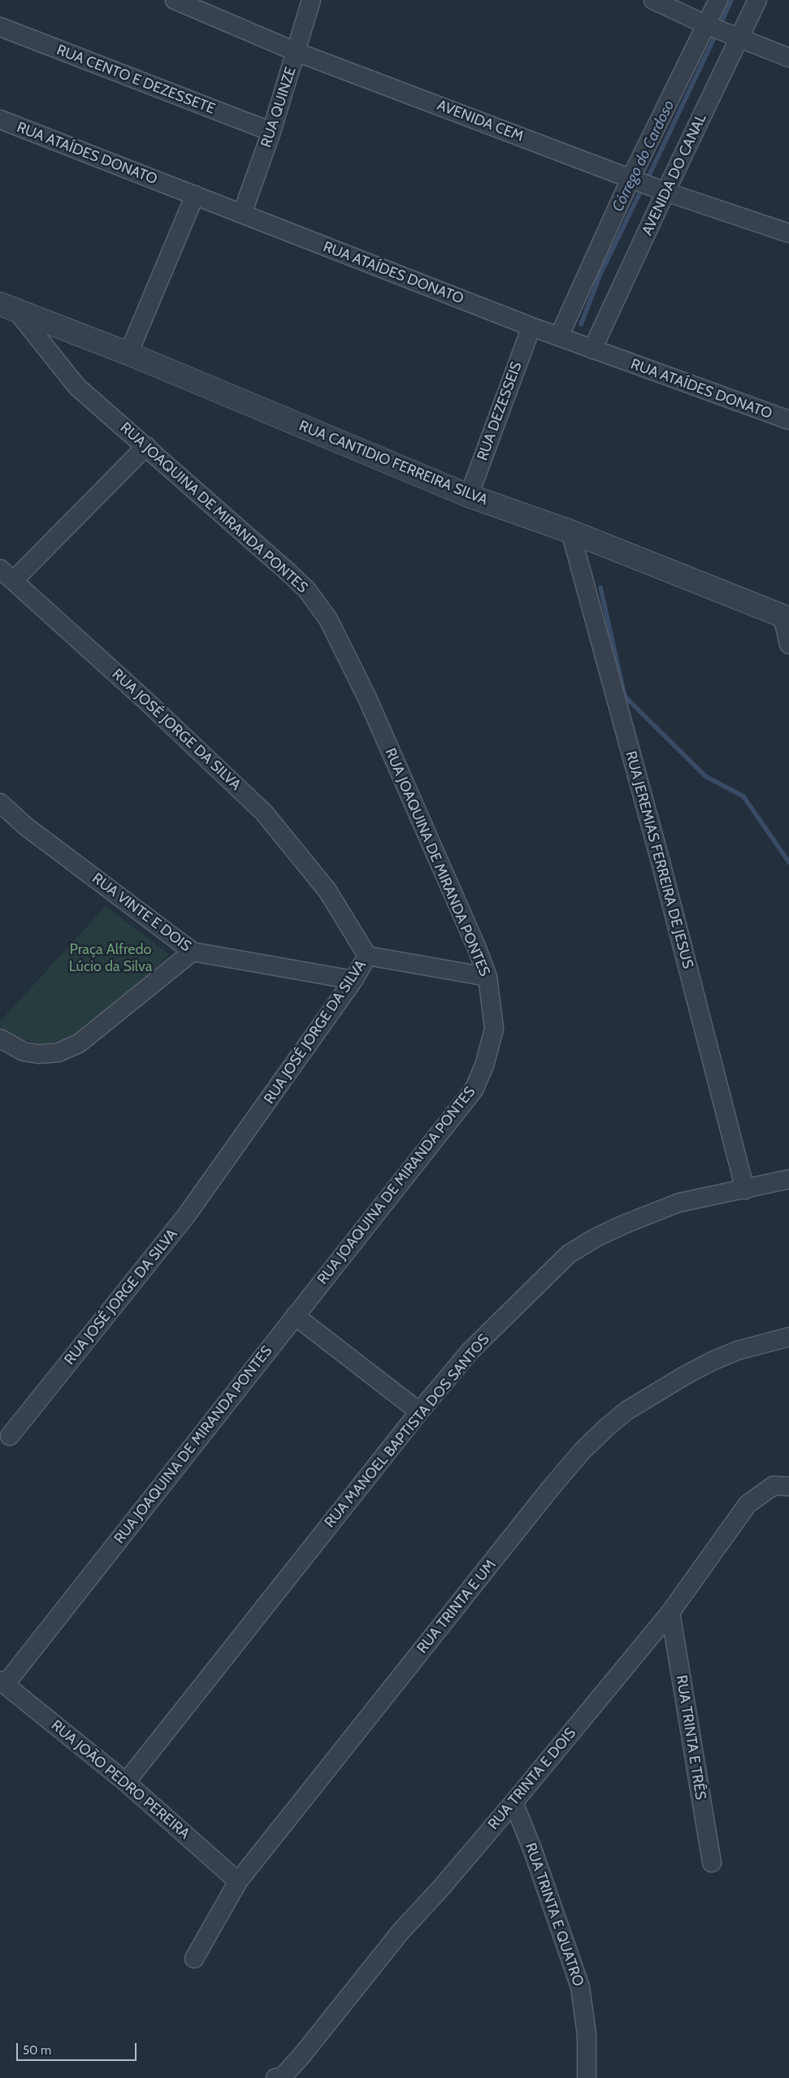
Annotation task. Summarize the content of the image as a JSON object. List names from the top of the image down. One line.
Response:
{"streets":{"street":["RUA CENTO E DEZESSETE","RUA QUINZE","AVENIDA CEM","RUA ATAÍDES DONATO","AVENIDA DO CANAL","RUA DEZESSEIS","RUA CANTIDIO FERREIRA SILVA","RUA JOAQUINA DE MIRANDA PONTES","RUA JOSÉ JORGE DA SILVA","RUA JEREMIAS FERREIRA DE JESUS","RUA VINTE E DOIS","RUA MANOEL BAPTISTA DOS SANTOS","RUA TRINTA E UM","RUA TRINTA E TRÊS","RUA TRINTA E DOIS","RUA JOÃO PEDRO PEREIRA","RUA TRINTA E QUATRO"]},"crossings":[["RUA CENTO E DEZESSETE","RUA QUINZE"],["RUA QUINZE","AVENIDA CEM"],["RUA QUINZE","RUA ATAÍDES DONATO"],["AVENIDA CEM","AVENIDA DO CANAL"],["RUA ATAÍDES DONATO","AVENIDA DO CANAL"],["RUA ATAÍDES DONATO","RUA DEZESSEIS"],["RUA DEZESSEIS","RUA CANTIDIO FERREIRA SILVA"],["RUA CANTIDIO FERREIRA SILVA","RUA JOAQUINA DE MIRANDA PONTES"],["RUA CANTIDIO FERREIRA SILVA","RUA JEREMIAS FERREIRA DE JESUS"],["RUA JOAQUINA DE MIRANDA PONTES","RUA JOÃO PEDRO PEREIRA"],["RUA JOSÉ JORGE DA SILVA","RUA VINTE E DOIS"],["RUA JEREMIAS FERREIRA DE JESUS","RUA MANOEL BAPTISTA DOS SANTOS"],["RUA MANOEL BAPTISTA DOS SANTOS","RUA JOÃO PEDRO PEREIRA"],["RUA TRINTA E UM","RUA JOÃO PEDRO PEREIRA"],["RUA TRINTA E TRÊS","RUA TRINTA E DOIS"],["RUA TRINTA E DOIS","RUA TRINTA E QUATRO"]],"water":["Córrego do Cardoso"],"parks":["Praça Alfredo Lúcio da Silva"],"scale_bar":"50 m"}
